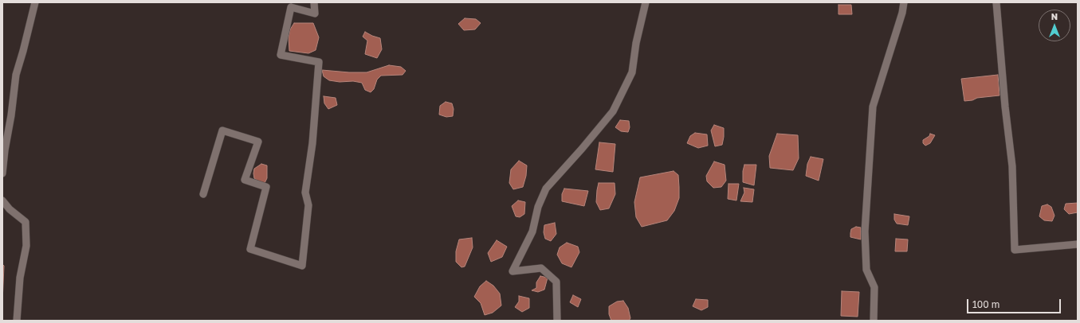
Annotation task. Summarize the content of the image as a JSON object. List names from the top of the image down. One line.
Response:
{"scale_bar":"100 m","north":"top"}
